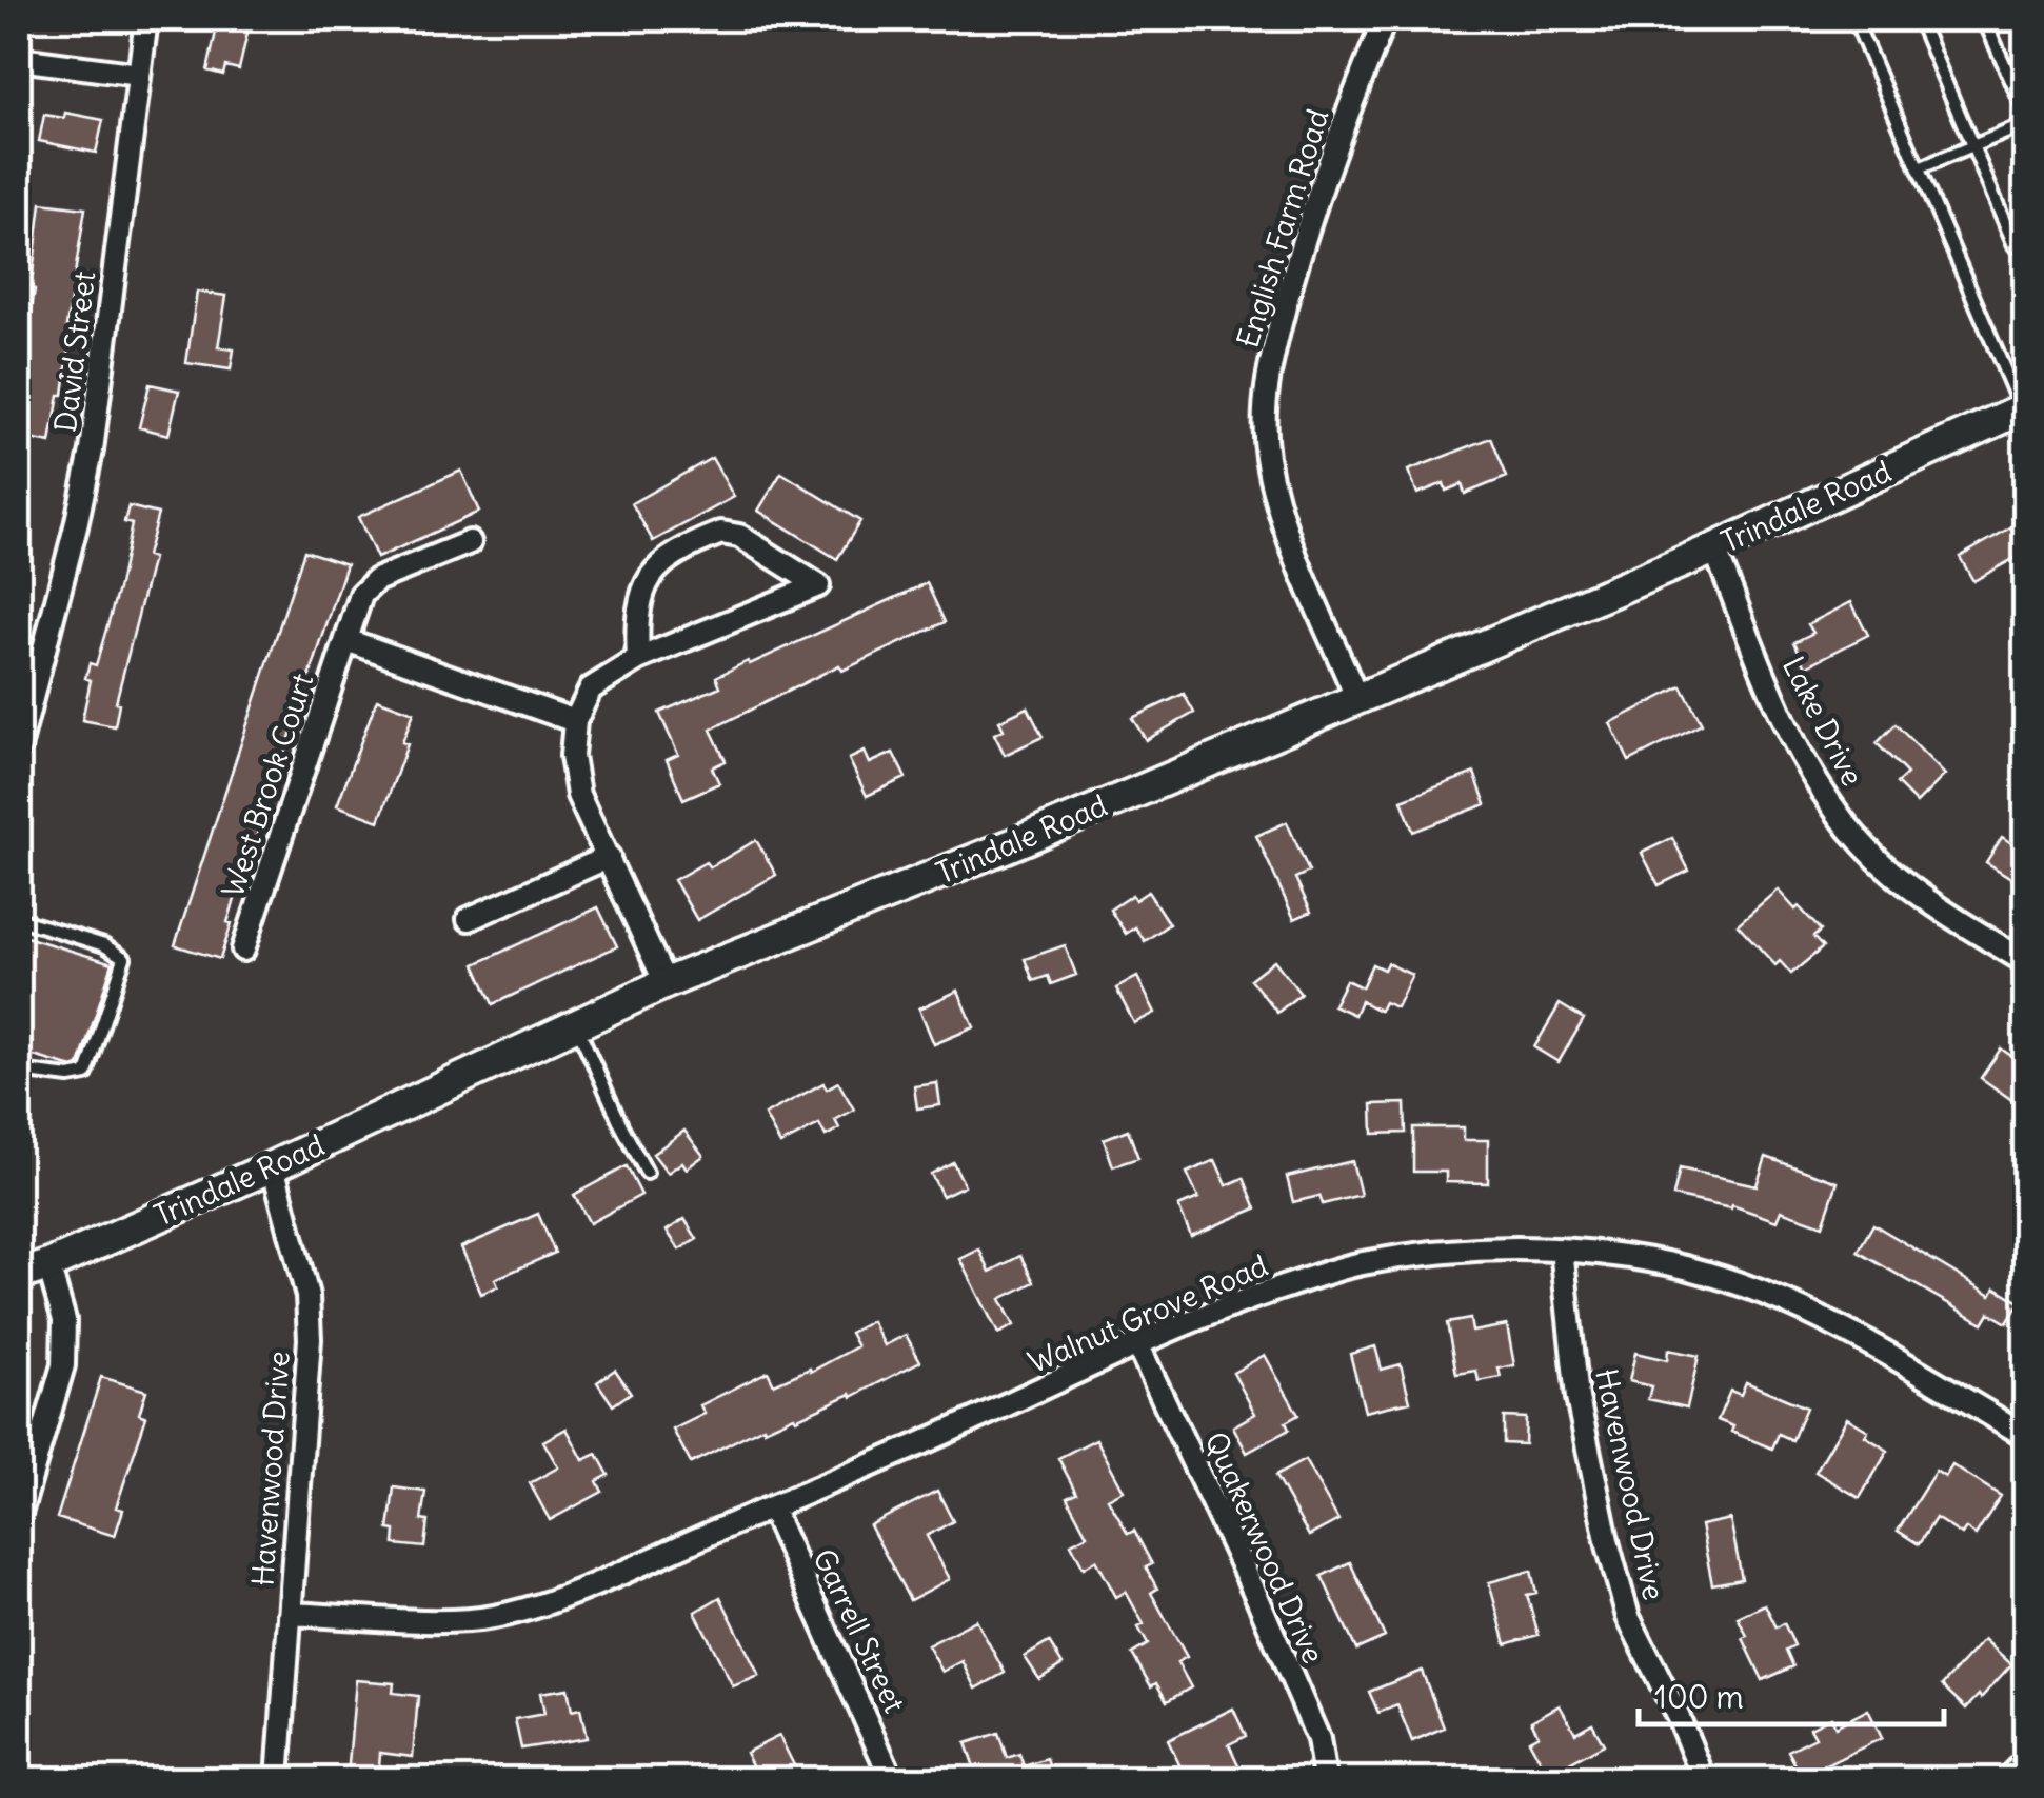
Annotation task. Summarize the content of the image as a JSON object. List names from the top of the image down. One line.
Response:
{"streets":{"main road":["Trindale Road"],"street":["English Farm Road","David Street","Lake Drive","West Brook Court","Walnut Grove Road","Havenwood Drive","Quakerwood Drive","Garrell Street"]},"crossings":[["English Farm Road","Trindale Road"],["Trindale Road","Lake Drive"],["Trindale Road","Havenwood Drive"],["Walnut Grove Road","Havenwood Drive"],["Walnut Grove Road","Quakerwood Drive"],["Walnut Grove Road","Garrell Street"]],"scale_bar":"100 m"}
